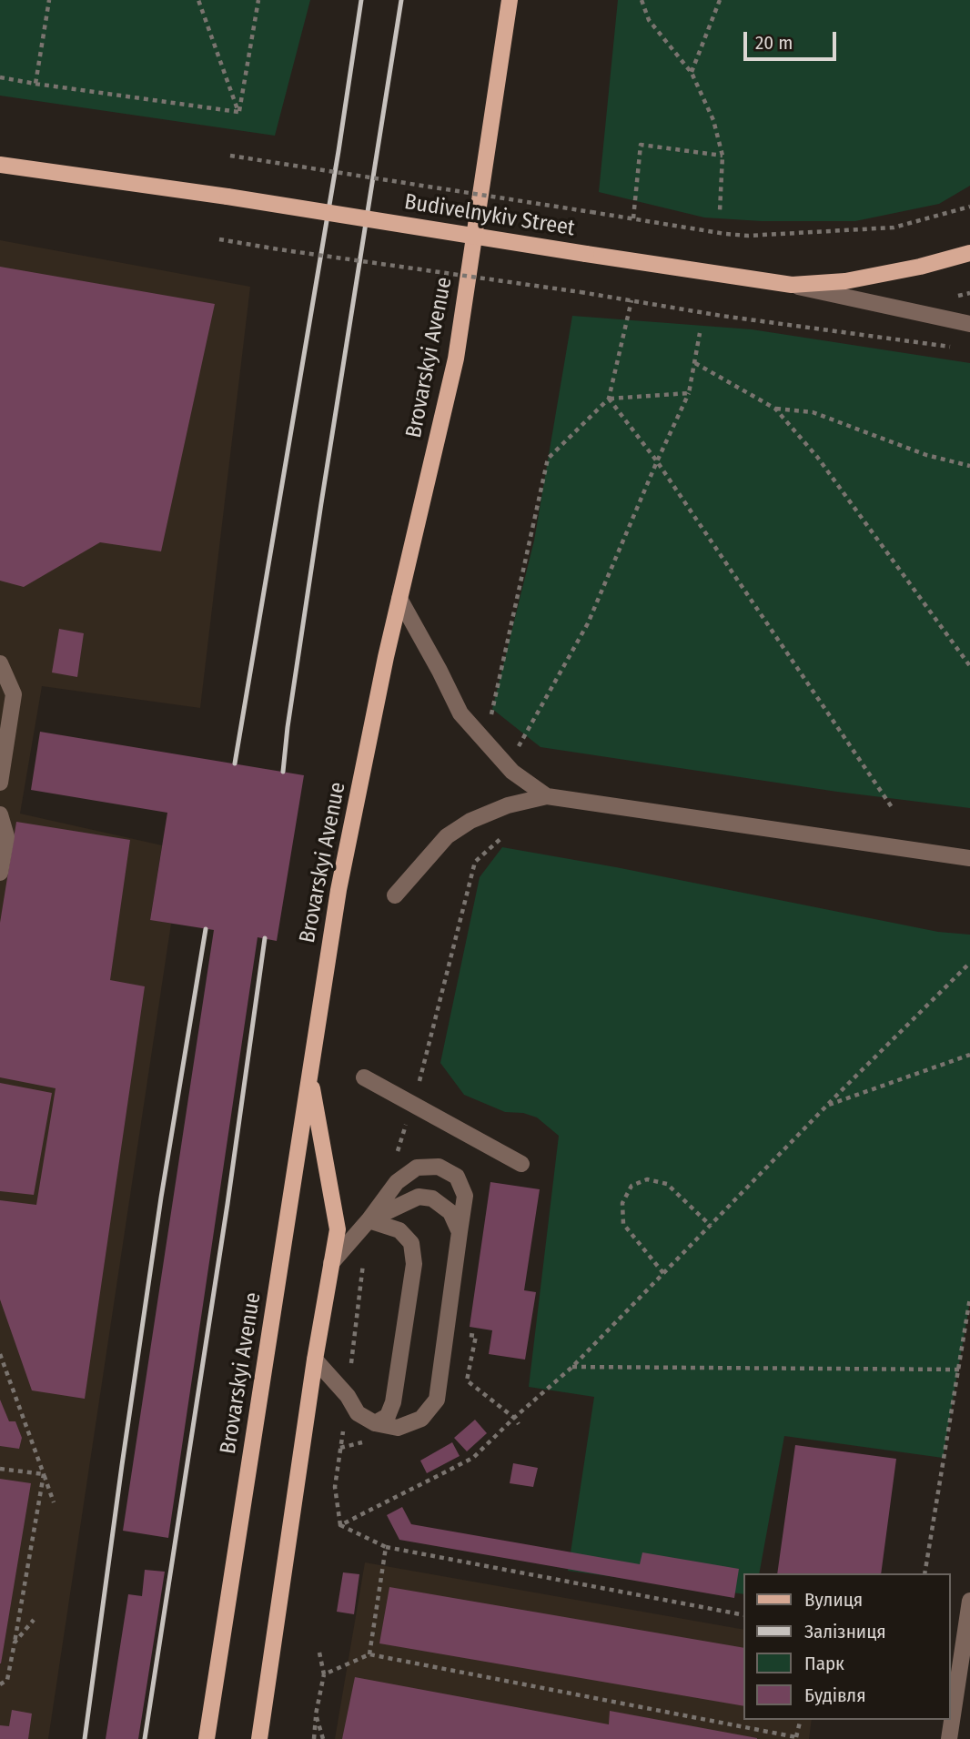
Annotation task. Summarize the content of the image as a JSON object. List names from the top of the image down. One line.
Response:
{"streets":{"main road":["Budivelnykiv Street","Brovarskyi Avenue"]},"legend":["Вулиця","Залізниця","Парк","Будівля"],"scale_bar":"20 m"}
